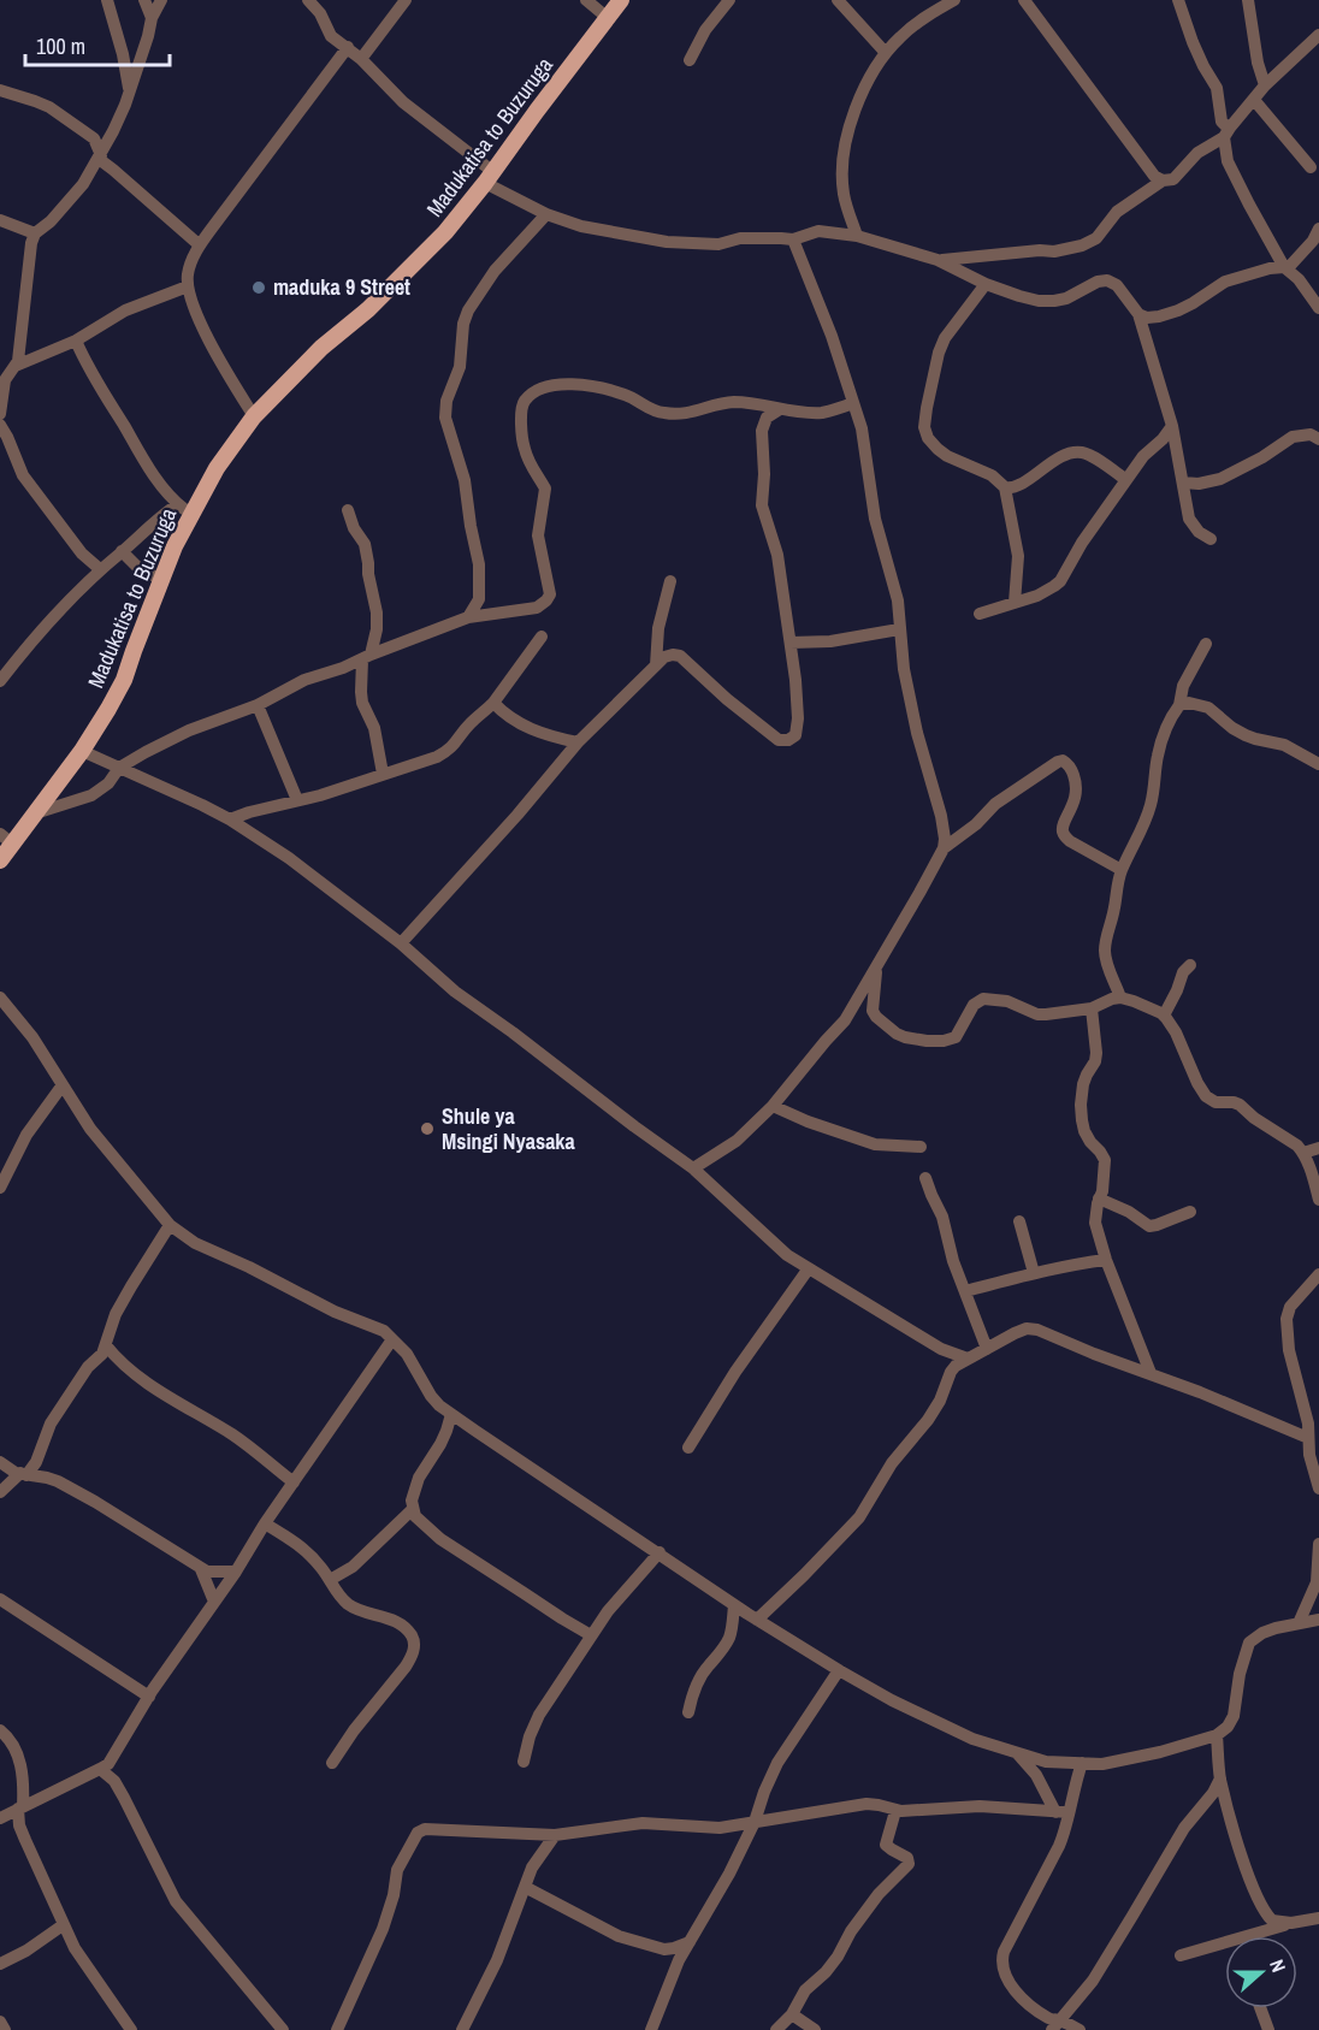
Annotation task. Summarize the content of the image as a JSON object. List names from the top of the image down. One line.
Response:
{"streets":{"main road":["Madukatisa to Buzuruga"]},"places":["maduka 9 Street","Shule ya Msingi Nyasaka"],"scale_bar":"100 m","north":"right"}
